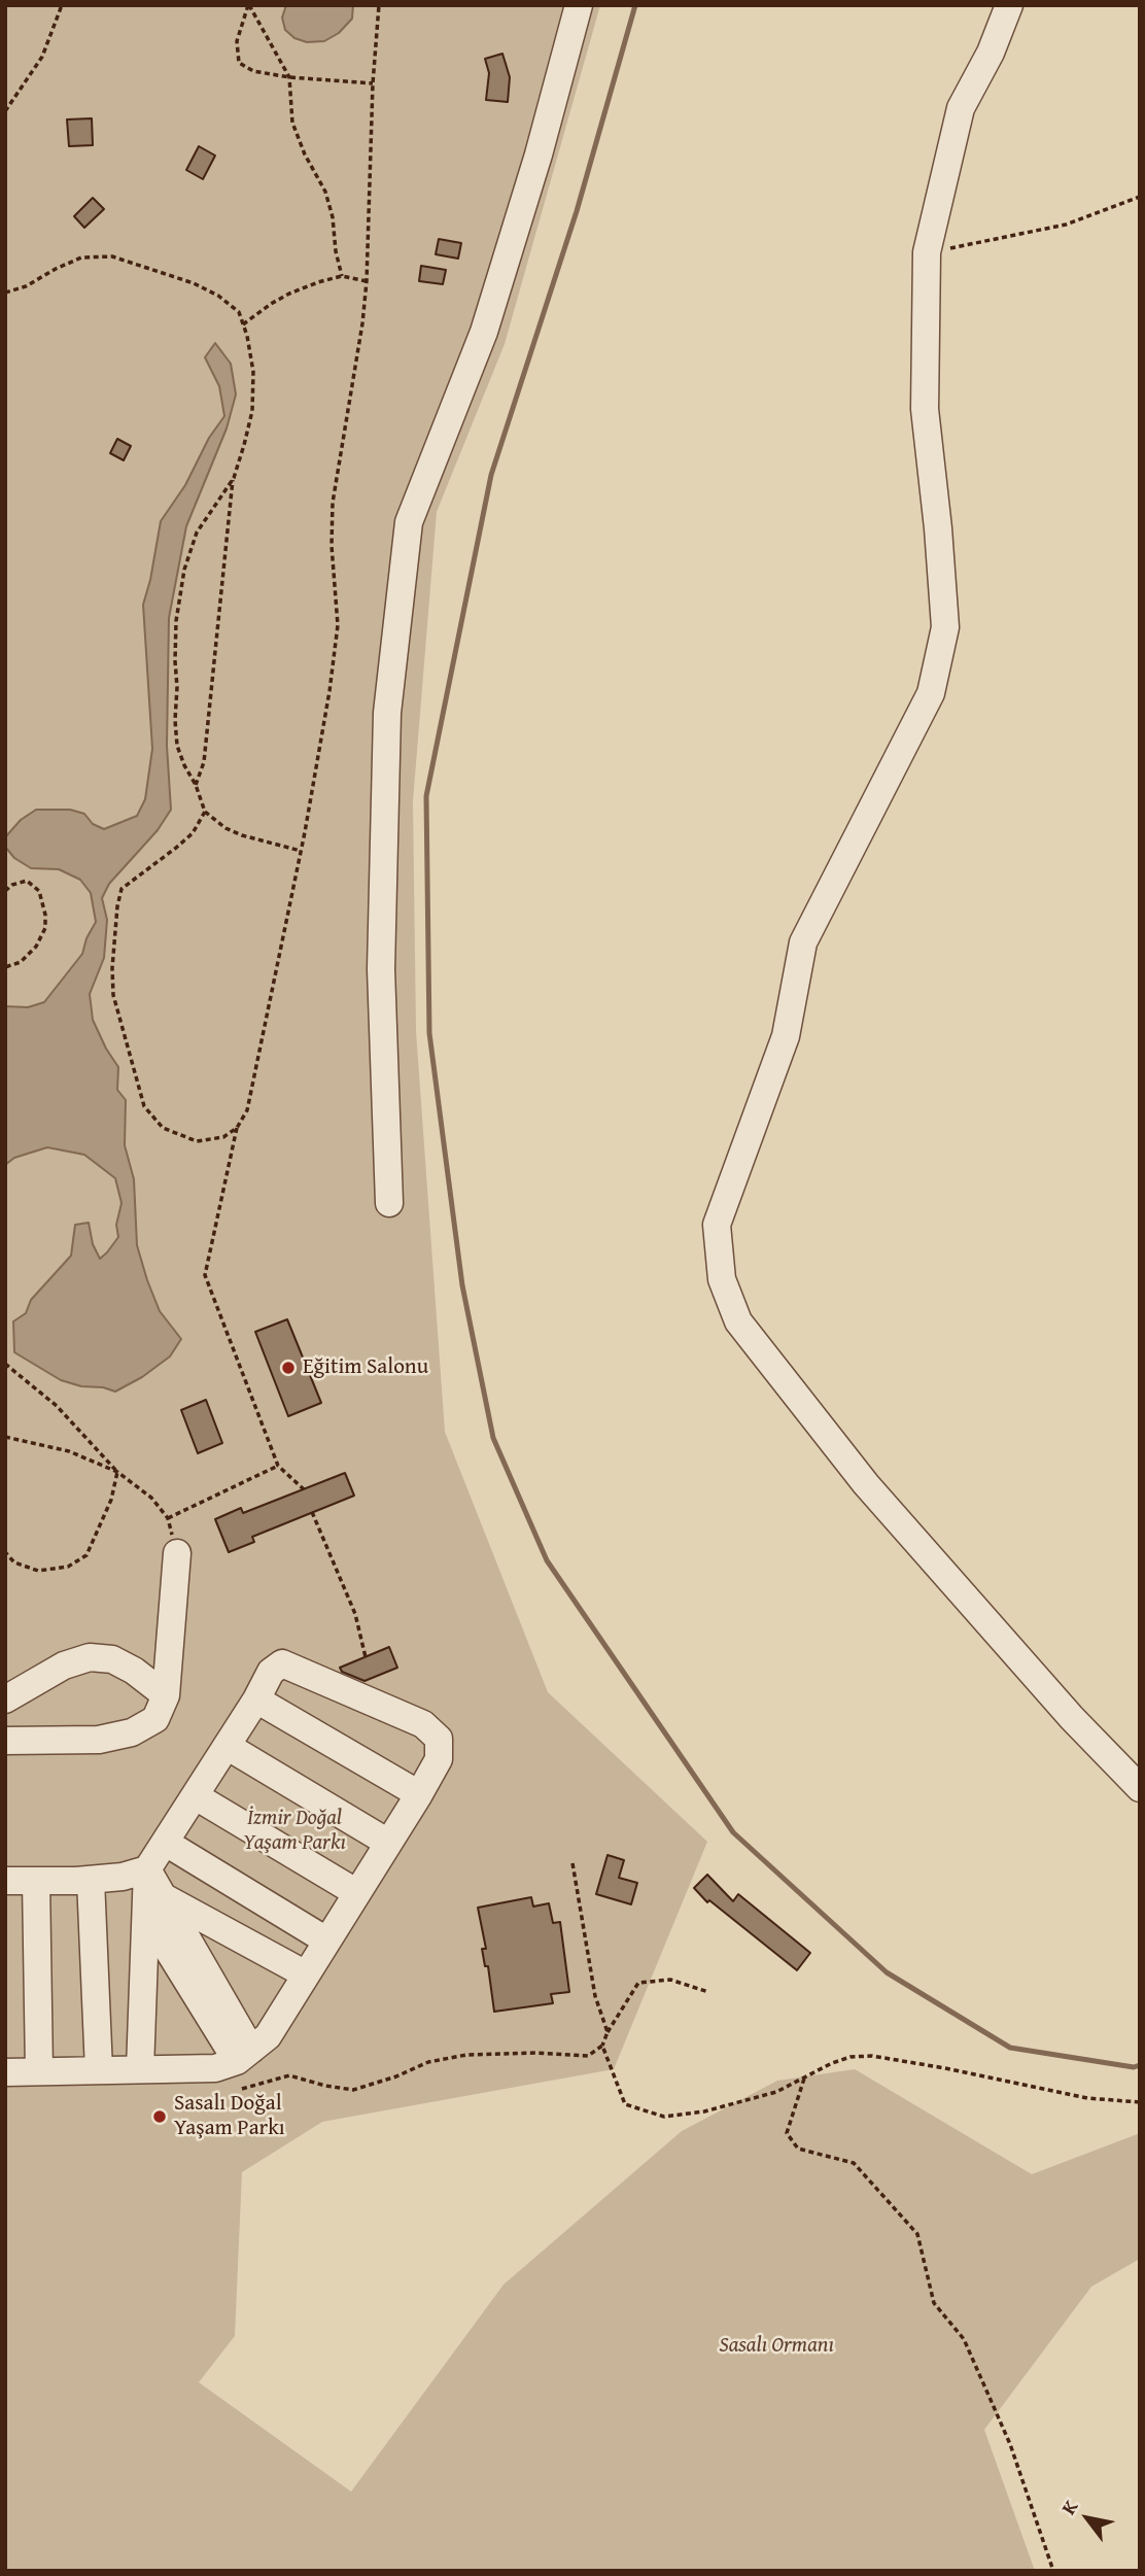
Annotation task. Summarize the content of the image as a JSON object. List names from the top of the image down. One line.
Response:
{"parks":["İzmir Doğal Yaşam Parkı","Sasalı Ormanı"],"places":["Eğitim Salonu","Sasalı Doğal Yaşam Parkı"],"north":"top left"}
